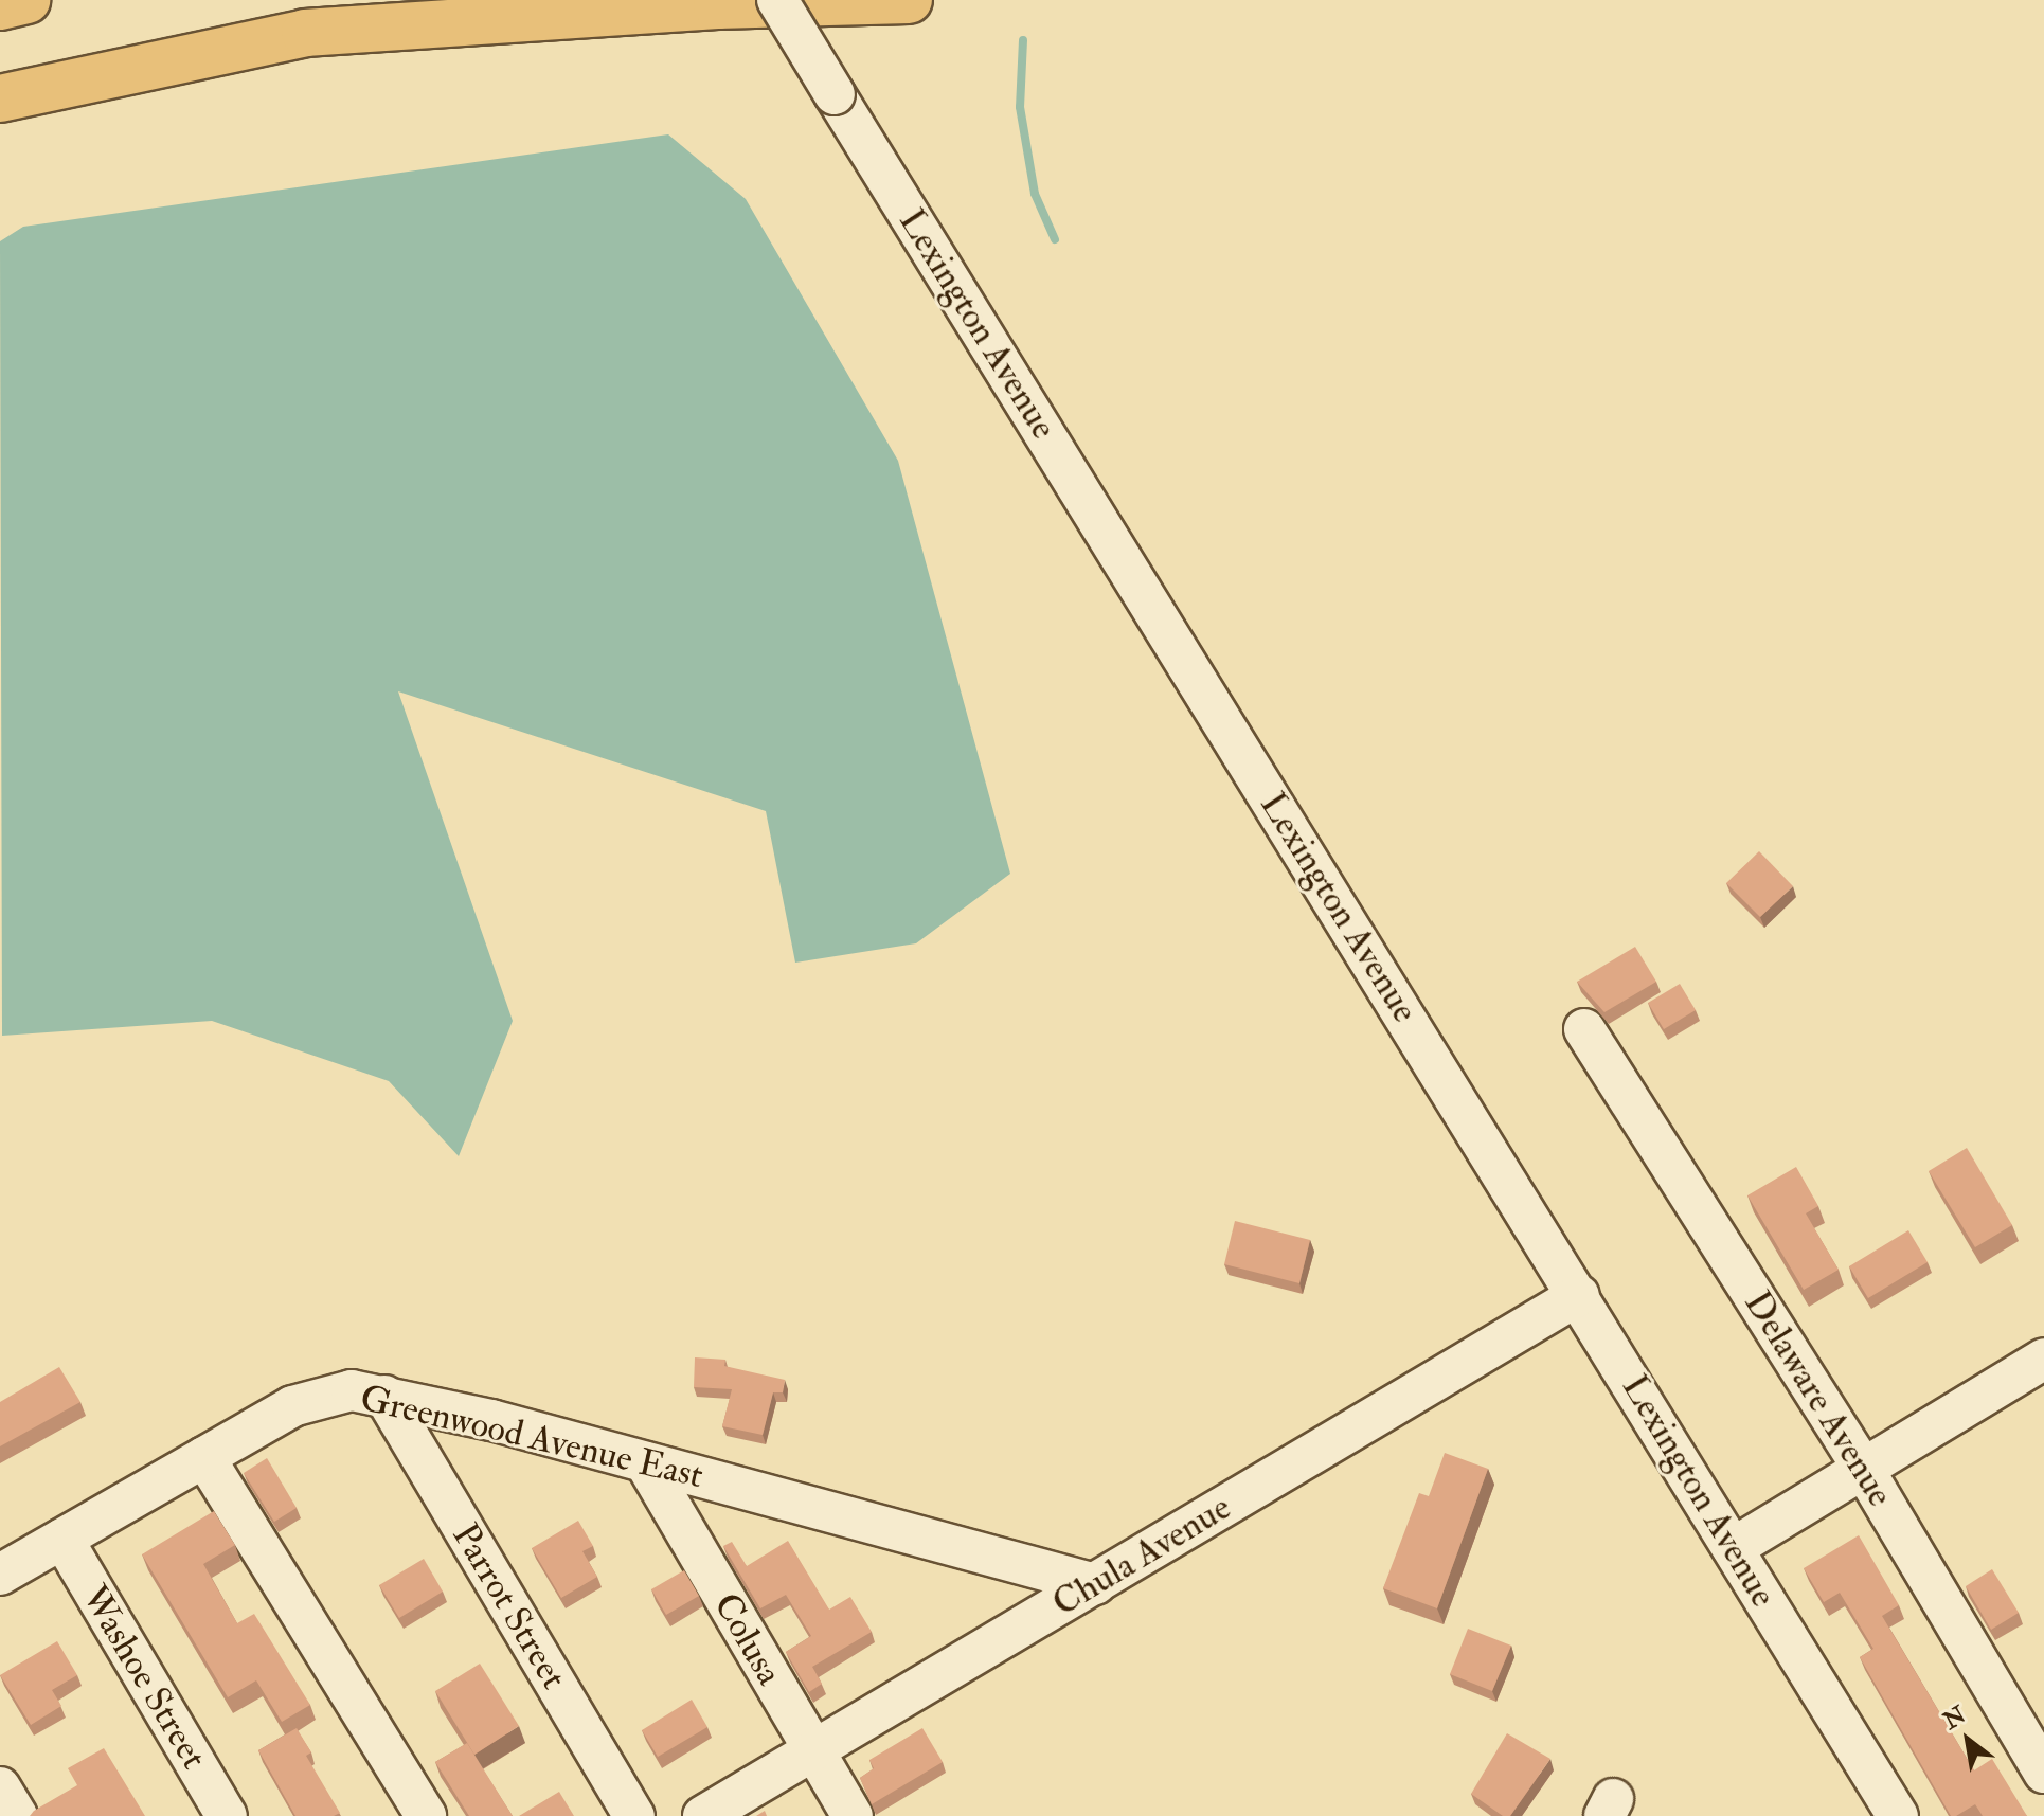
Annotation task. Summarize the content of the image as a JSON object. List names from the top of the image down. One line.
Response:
{"streets":{"street":["Lexington Avenue","Delaware Avenue","Greenwood Avenue East","Chula Avenue","Parrot Street","Colusa","Washoe Street"]},"crossings":[["Lexington Avenue","Chula Avenue"],["Greenwood Avenue East","Chula Avenue"],["Greenwood Avenue East","Parrot Street"],["Greenwood Avenue East","Colusa"],["Greenwood Avenue East","Washoe Street"],["Chula Avenue","Colusa"]],"north":"top left"}
